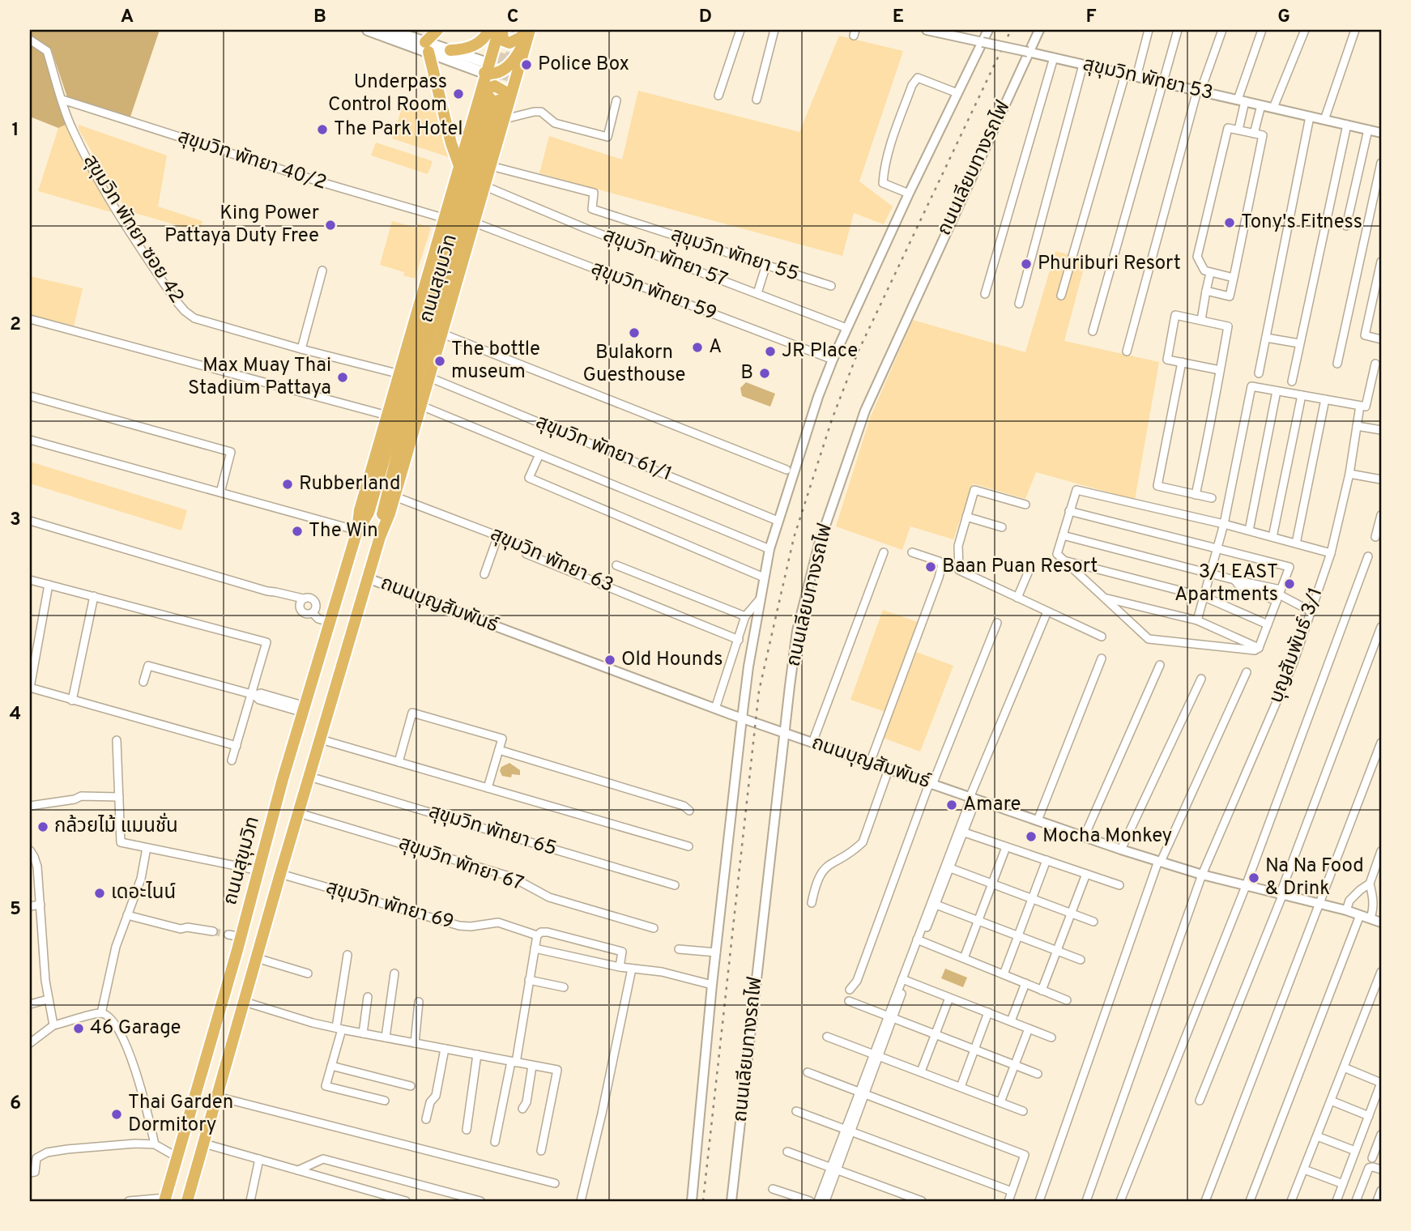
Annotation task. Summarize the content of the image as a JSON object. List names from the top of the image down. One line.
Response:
{"streets":{"highway":["ถนนสุขุมวิท"],"street":["สุขุมวิท พัทยา 53","สุขุมวิท พัทยา 40/2","ถนนเลียบทางรถไฟ","สุขุมวิท พัทยา ซอย 42","สุขุมวิท พัทยา 55","สุขุมวิท พัทยา 57","สุขุมวิท พัทยา 59","สุขุมวิท พัทยา 61/1","สุขุมวิท พัทยา 63","ถนนบุญสัมพันธ์","บุญสัมพันธ์ 3/1","สุขุมวิท พัทยา 65","สุขุมวิท พัทยา 67","สุขุมวิท พัทยา 69"]},"crossings":[["สุขุมวิท พัทยา 53","ถนนเลียบทางรถไฟ"],["สุขุมวิท พัทยา 40/2","สุขุมวิท พัทยา ซอย 42"],["สุขุมวิท พัทยา 40/2","ถนนสุขุมวิท"],["ถนนเลียบทางรถไฟ","สุขุมวิท พัทยา 57"],["ถนนเลียบทางรถไฟ","สุขุมวิท พัทยา 59"],["ถนนเลียบทางรถไฟ","สุขุมวิท พัทยา 61/1"],["ถนนเลียบทางรถไฟ","ถนนบุญสัมพันธ์"],["สุขุมวิท พัทยา ซอย 42","ถนนสุขุมวิท"],["สุขุมวิท พัทยา 55","ถนนสุขุมวิท"],["สุขุมวิท พัทยา 57","ถนนสุขุมวิท"],["ถนนสุขุมวิท","สุขุมวิท พัทยา 59"],["ถนนสุขุมวิท","สุขุมวิท พัทยา 61/1"],["ถนนสุขุมวิท","สุขุมวิท พัทยา 63"],["ถนนสุขุมวิท","ถนนบุญสัมพันธ์"],["ถนนสุขุมวิท","สุขุมวิท พัทยา 65"],["ถนนสุขุมวิท","สุขุมวิท พัทยา 67"],["ถนนสุขุมวิท","สุขุมวิท พัทยา 69"],["ถนนบุญสัมพันธ์","บุญสัมพันธ์ 3/1"]],"places":["Police Box","Underpass Control Room","The Park Hotel","Tony's Fitness","King Power Pattaya Duty Free","Phuriburi Resort","Bulakorn Guesthouse","A","JR Place","The bottle museum","B","Max Muay Thai Stadium Pattaya","Rubberland","The Win","Baan Puan Resort","3/1 EAST Apartments","Old Hounds","Amare","กล้วยไม้ แมนชั่น","Mocha Monkey","Na Na Food & Drink","เดอะไนน์","46 Garage","Thai Garden Dormitory"],"grid":{"columns":["A","B","C","D","E","F","G"],"rows":["1","2","3","4","5","6"]}}
